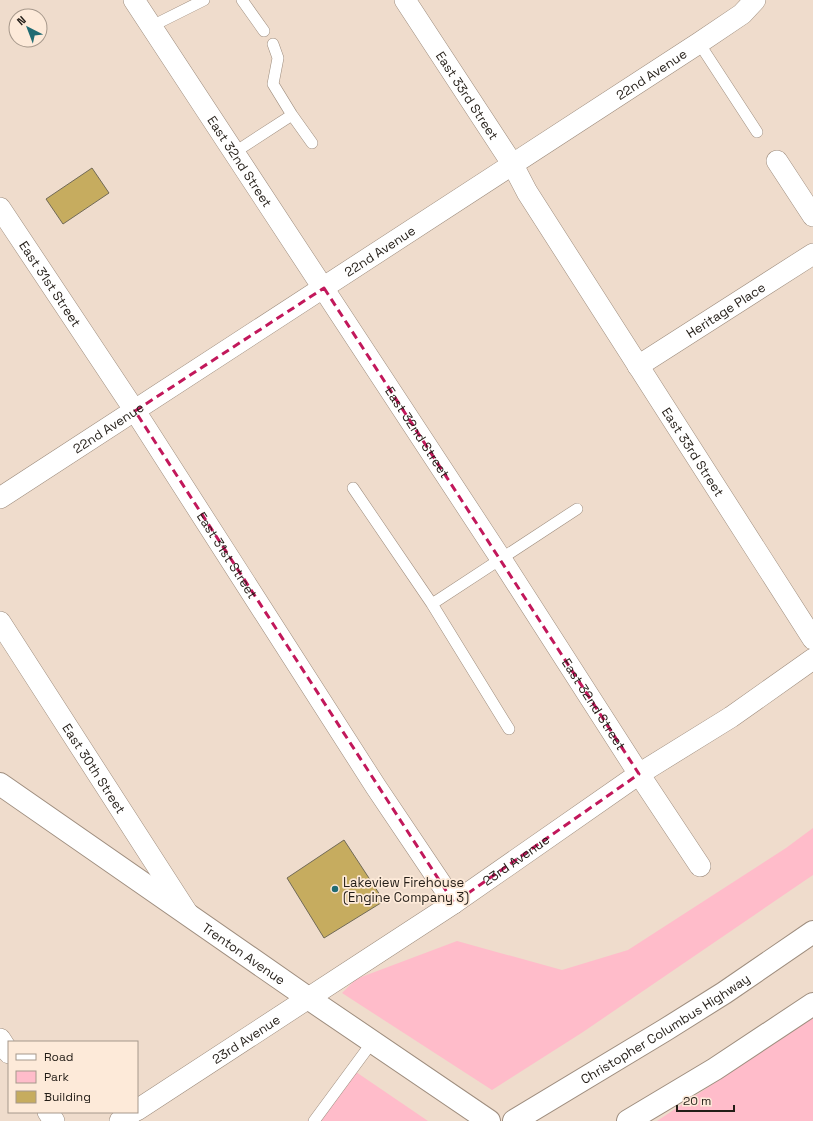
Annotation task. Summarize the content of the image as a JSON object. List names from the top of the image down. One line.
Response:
{"streets":{"main road":["Trenton Avenue","Christopher Columbus Highway"],"street":["22nd Avenue","East 33rd Street","East 32nd Street","East 31st Street","Heritage Place","East 30th Street","23rd Avenue"]},"crossings":[["22nd Avenue","East 33rd Street"],["22nd Avenue","East 32nd Street"],["22nd Avenue","East 31st Street"],["East 33rd Street","Heritage Place"],["East 32nd Street","23rd Avenue"],["East 31st Street","23rd Avenue"],["East 30th Street","Trenton Avenue"],["23rd Avenue","Trenton Avenue"]],"places":["Lakeview Firehouse (Engine Company 3)"],"legend":["Road","Park","Building"],"scale_bar":"20 m","north":"top left"}
